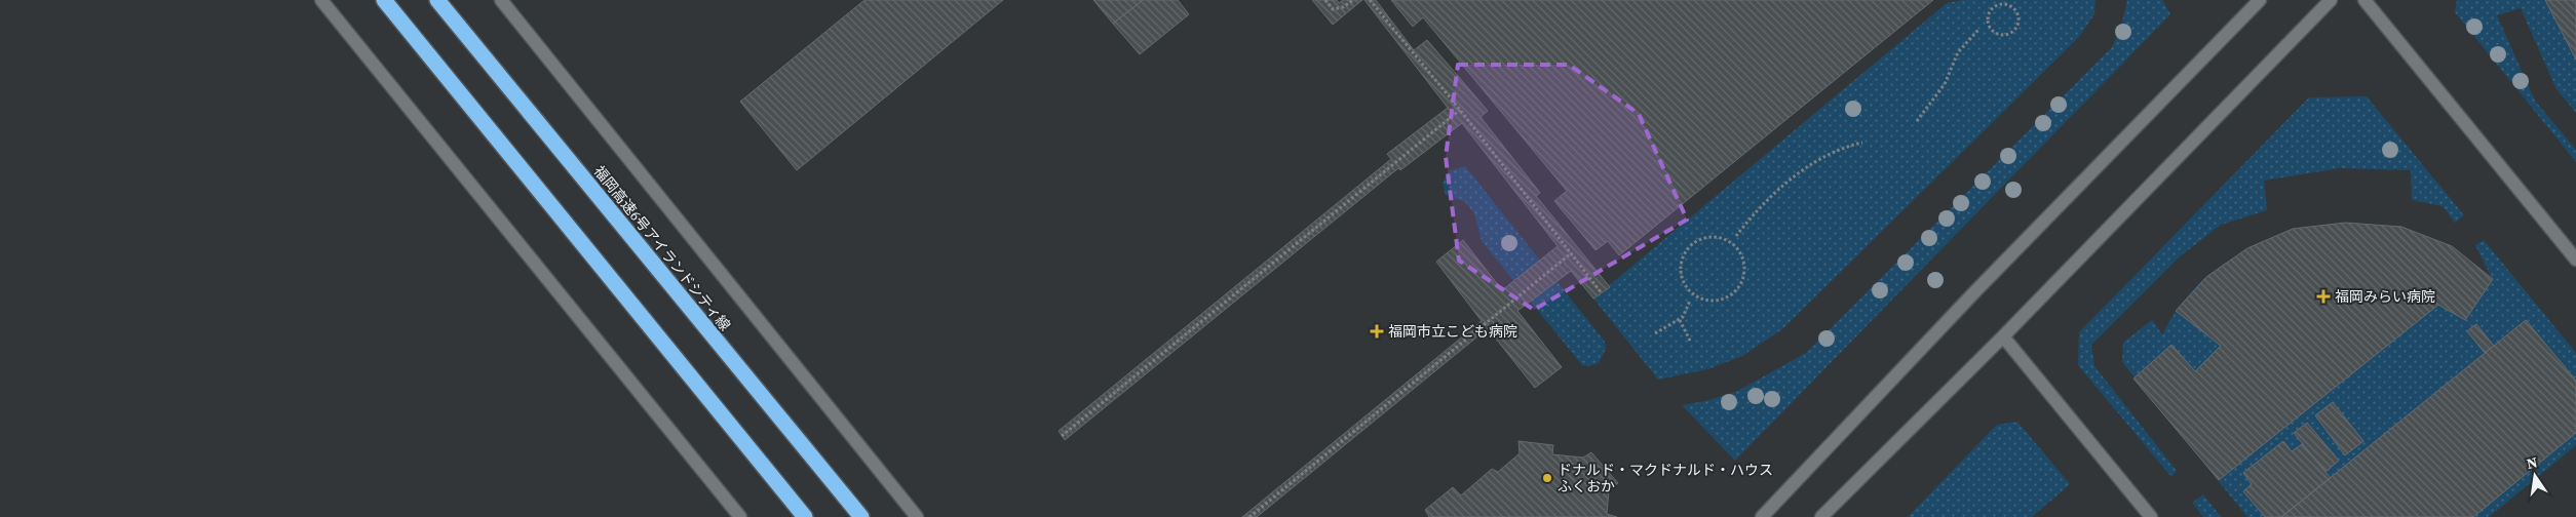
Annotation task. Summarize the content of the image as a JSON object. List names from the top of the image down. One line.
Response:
{"streets":{"highway":["福岡高速6号アイランドシティ線"]},"places":{"health":["福岡みらい病院","福岡市立こども病院"],"other":["ドナルド・マクドナルド・ハウス ふくおか"]},"north":"top"}
